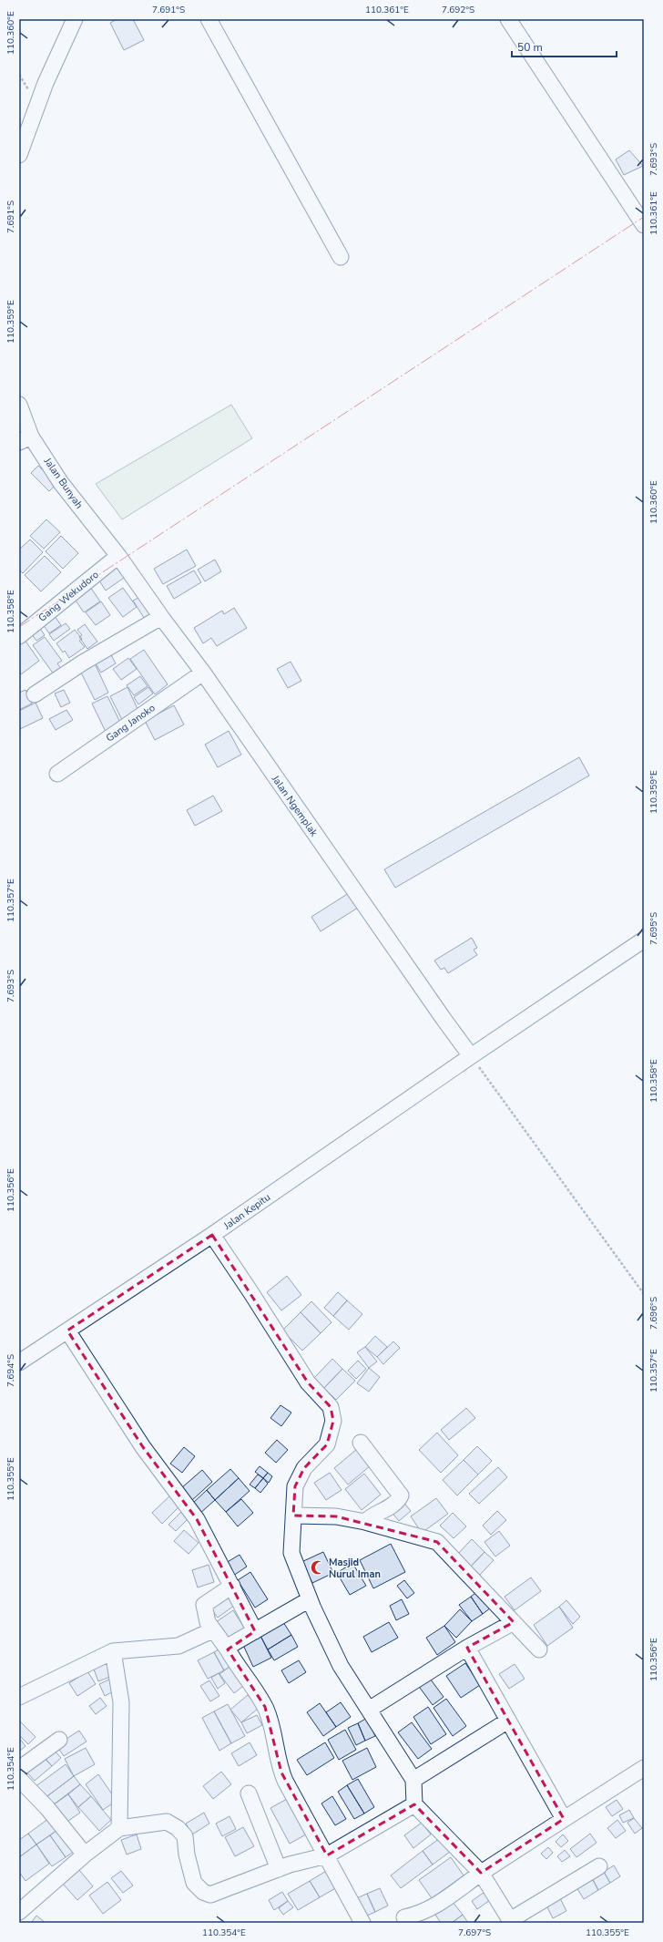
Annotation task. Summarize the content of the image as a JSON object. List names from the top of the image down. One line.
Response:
{"streets":{"street":["Jalan Bunyah","Gang Wekudoro","Gang Janoko","Jalan Ngemplak","Jalan Kepitu"]},"crossings":[["Jalan Bunyah","Gang Wekudoro"],["Jalan Bunyah","Jalan Ngemplak"],["Gang Wekudoro","Jalan Ngemplak"],["Gang Janoko","Jalan Ngemplak"],["Jalan Ngemplak","Jalan Kepitu"]],"places":{"mosque":["Masjid Nurul Iman"]},"scale_bar":"50 m","coordinates":["7.691°S","110.361°E","7.692°S","110.360°E","7.693°S","110.359°E","110.358°E","110.357°E","7.695°S","110.356°E","7.696°S","7.694°S","110.355°E","110.354°E","7.697°S"]}
